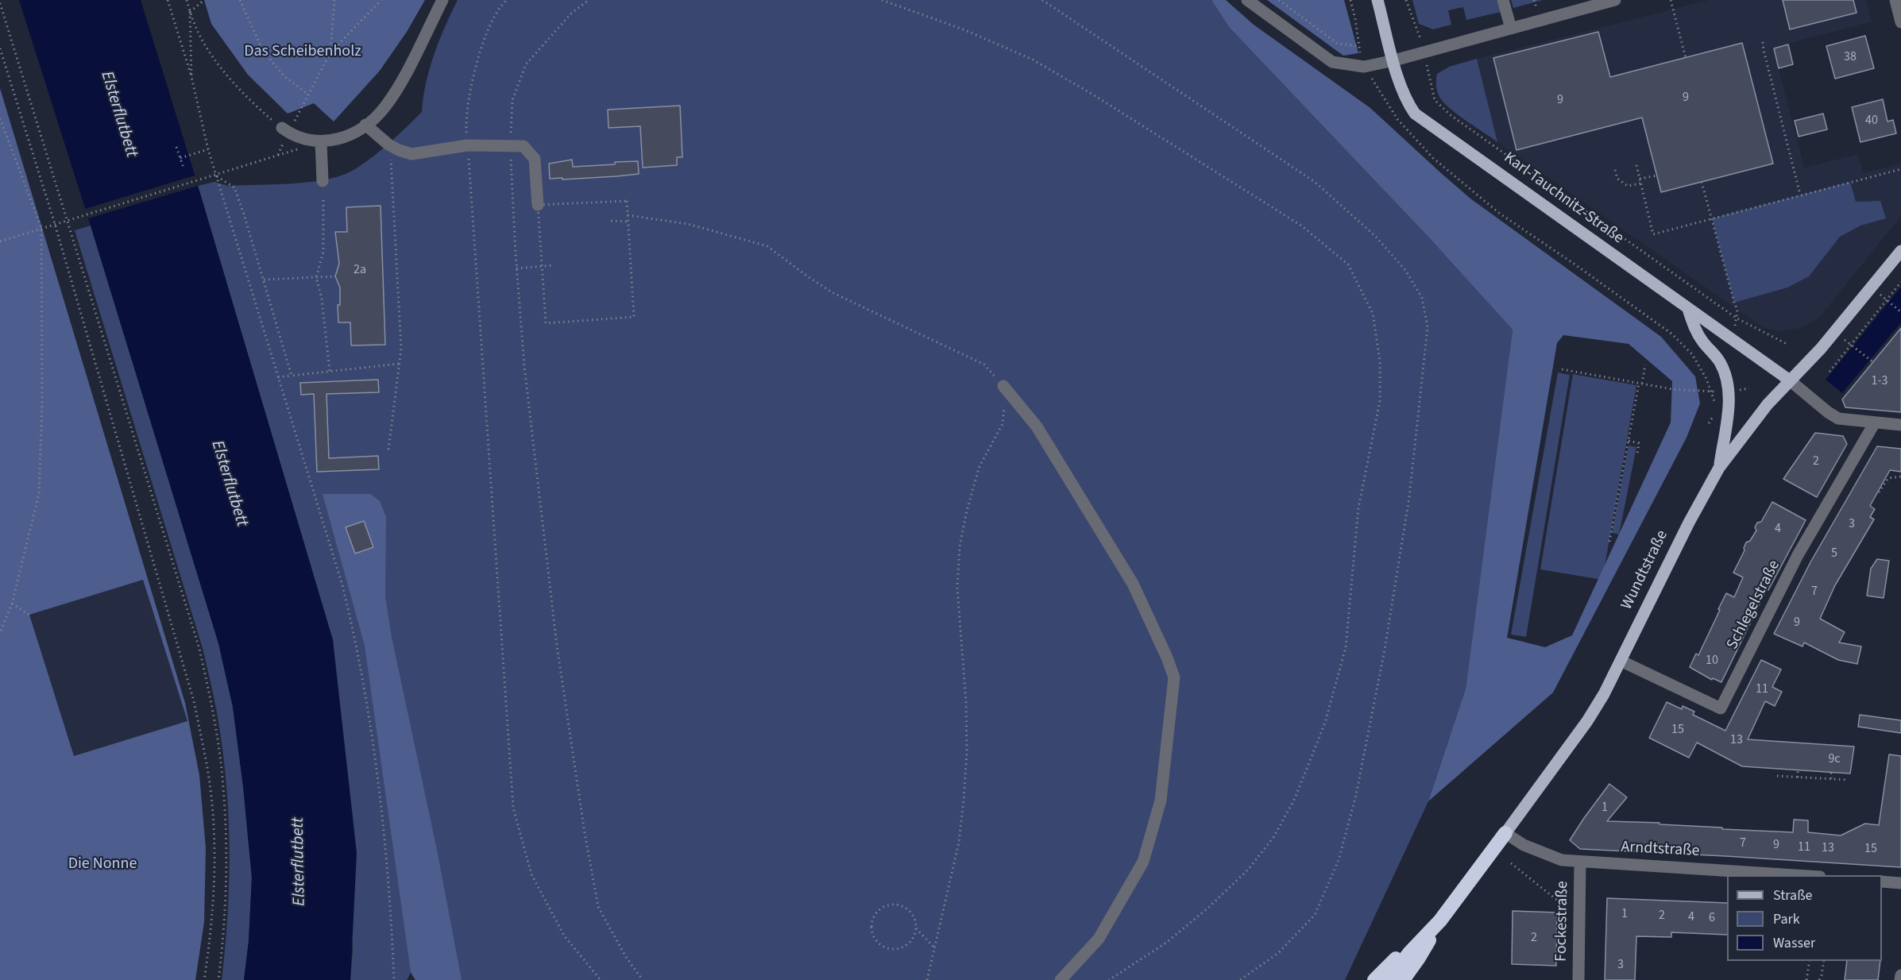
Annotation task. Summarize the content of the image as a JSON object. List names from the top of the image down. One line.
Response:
{"streets":{"highway":["Wundtstraße"],"main road":["Karl-Tauchnitz-Straße"],"street":["Schlegelstraße","Arndtstraße","Fockestraße"]},"crossings":[["Karl-Tauchnitz-Straße","Wundtstraße"],["Wundtstraße","Schlegelstraße"],["Wundtstraße","Arndtstraße"],["Arndtstraße","Fockestraße"]],"water":["Elsterflutbett"],"parks":["Das Scheibenholz","Die Nonne"],"house_numbers":["38","9","9","40","2a","1-3","2","3","4","5","7","9","10","11","15","13","9c","1","7","9","11","13","15","1","2","4","6","2","3"],"legend":["Straße","Park","Wasser"]}
